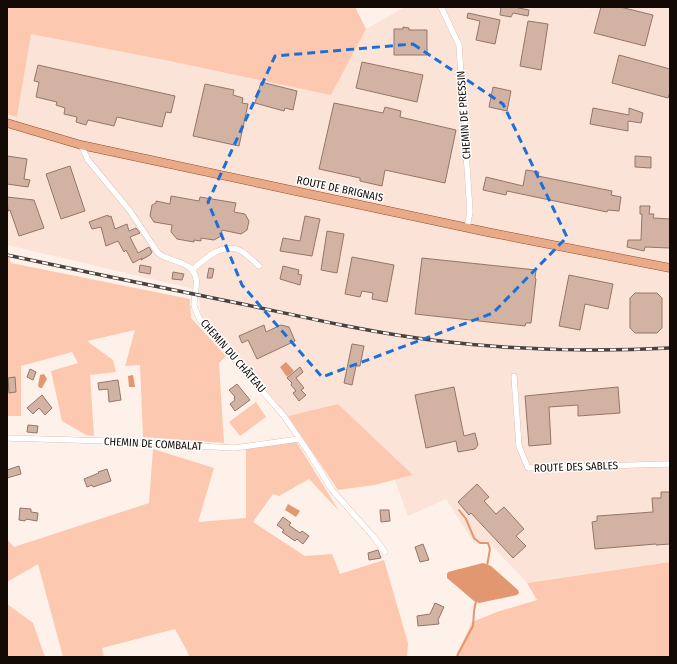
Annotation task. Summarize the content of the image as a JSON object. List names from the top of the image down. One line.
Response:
{"streets":{"main road":["ROUTE DE BRIGNAIS"],"street":["CHEMIN DE PRESSIN","CHEMIN DU CHÂTEAU","CHEMIN DE COMBALAT","ROUTE DES SABLES"]},"crossings":[["CHEMIN DE PRESSIN","ROUTE DE BRIGNAIS"],["CHEMIN DU CHÂTEAU","CHEMIN DE COMBALAT"]]}
